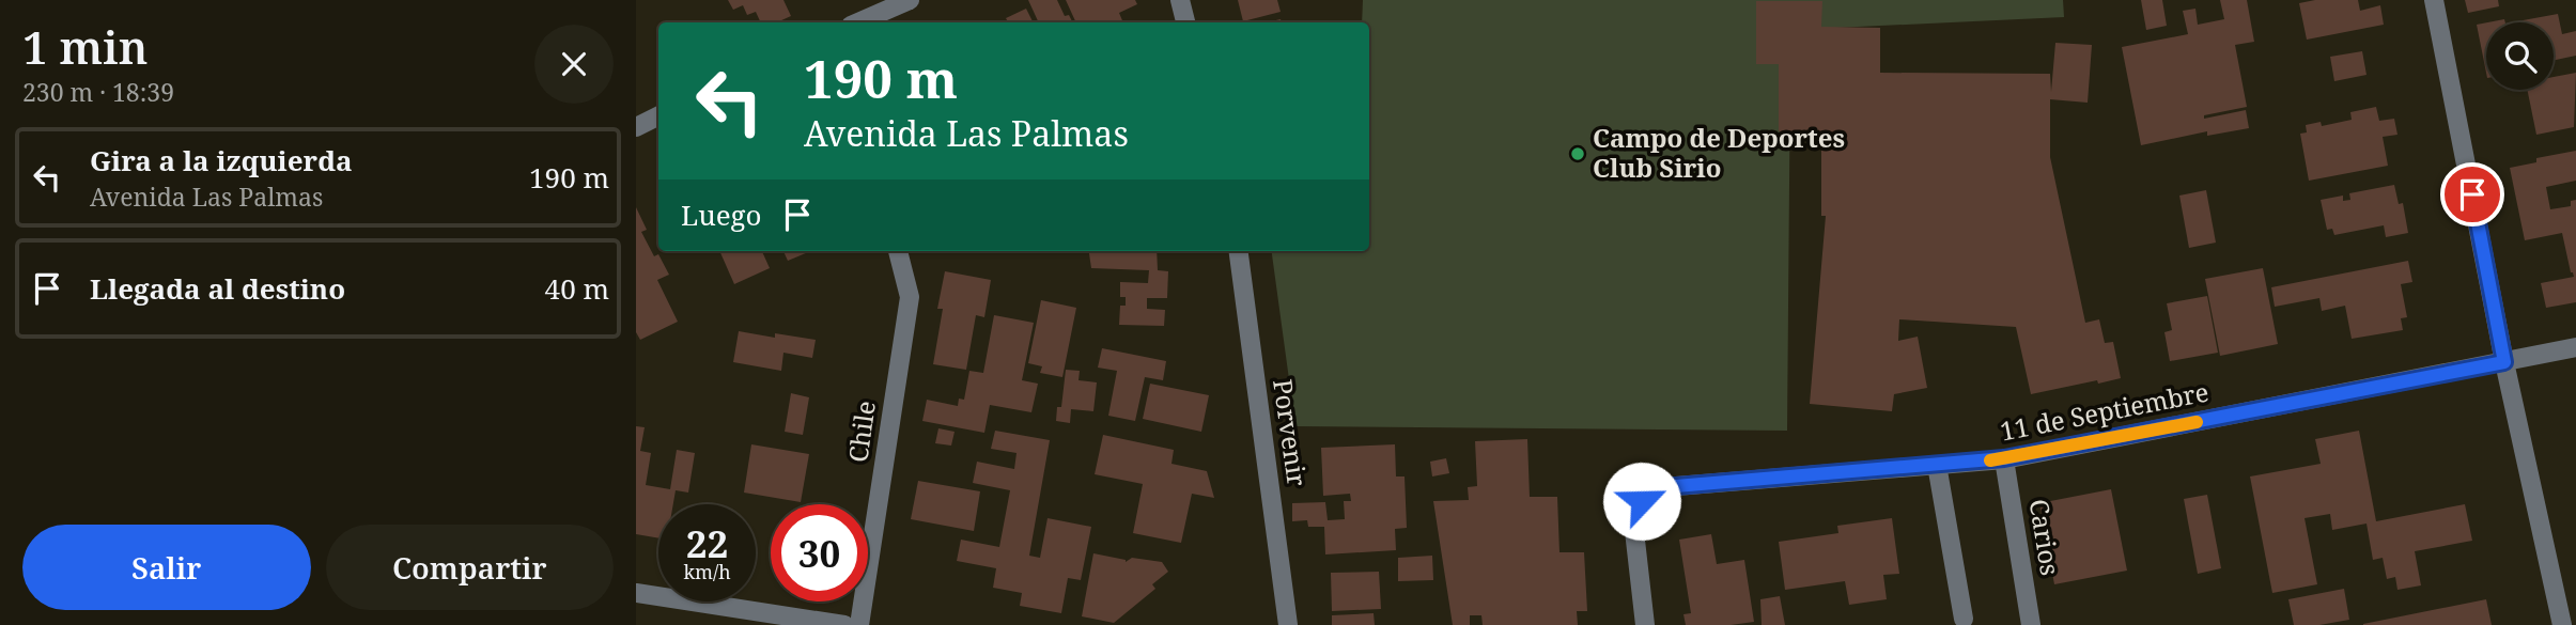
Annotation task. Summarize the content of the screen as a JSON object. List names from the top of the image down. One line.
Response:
{"streets":{"street":["11 de Septiembre","Chile","Porvenir","Carios"]},"crossings":[["11 de Septiembre","Carios"]],"places":["Campo de Deportes Club Sirio"],"page":{"heading":["1 min","230 m · 18:39"],"turn":["190 m","Avenida Las Palmas"],"list":[{"name":"Gira a la izquierda","note":"Avenida Las Palmas","value":"190 m"},{"name":"Llegada al destino","value":"40 m"}],"then":"Luego","speed":"22 km/h","limit":"30","buttons":["Salir","Compartir"]}}
